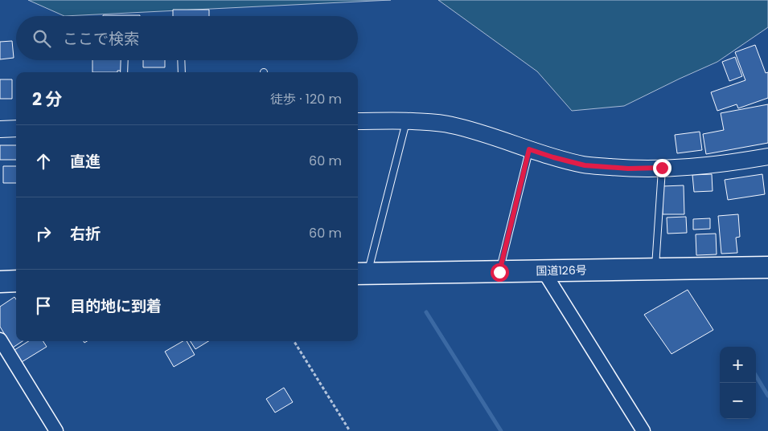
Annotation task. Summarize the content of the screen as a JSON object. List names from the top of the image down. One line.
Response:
{"streets":{"highway":["国道126号"]},"page":{"search":"ここで検索","heading":["2 分","徒歩 · 120 m"],"list":[["直進","60 m"],["右折","60 m"],"目的地に到着"],"map_buttons":["+","−"]}}
